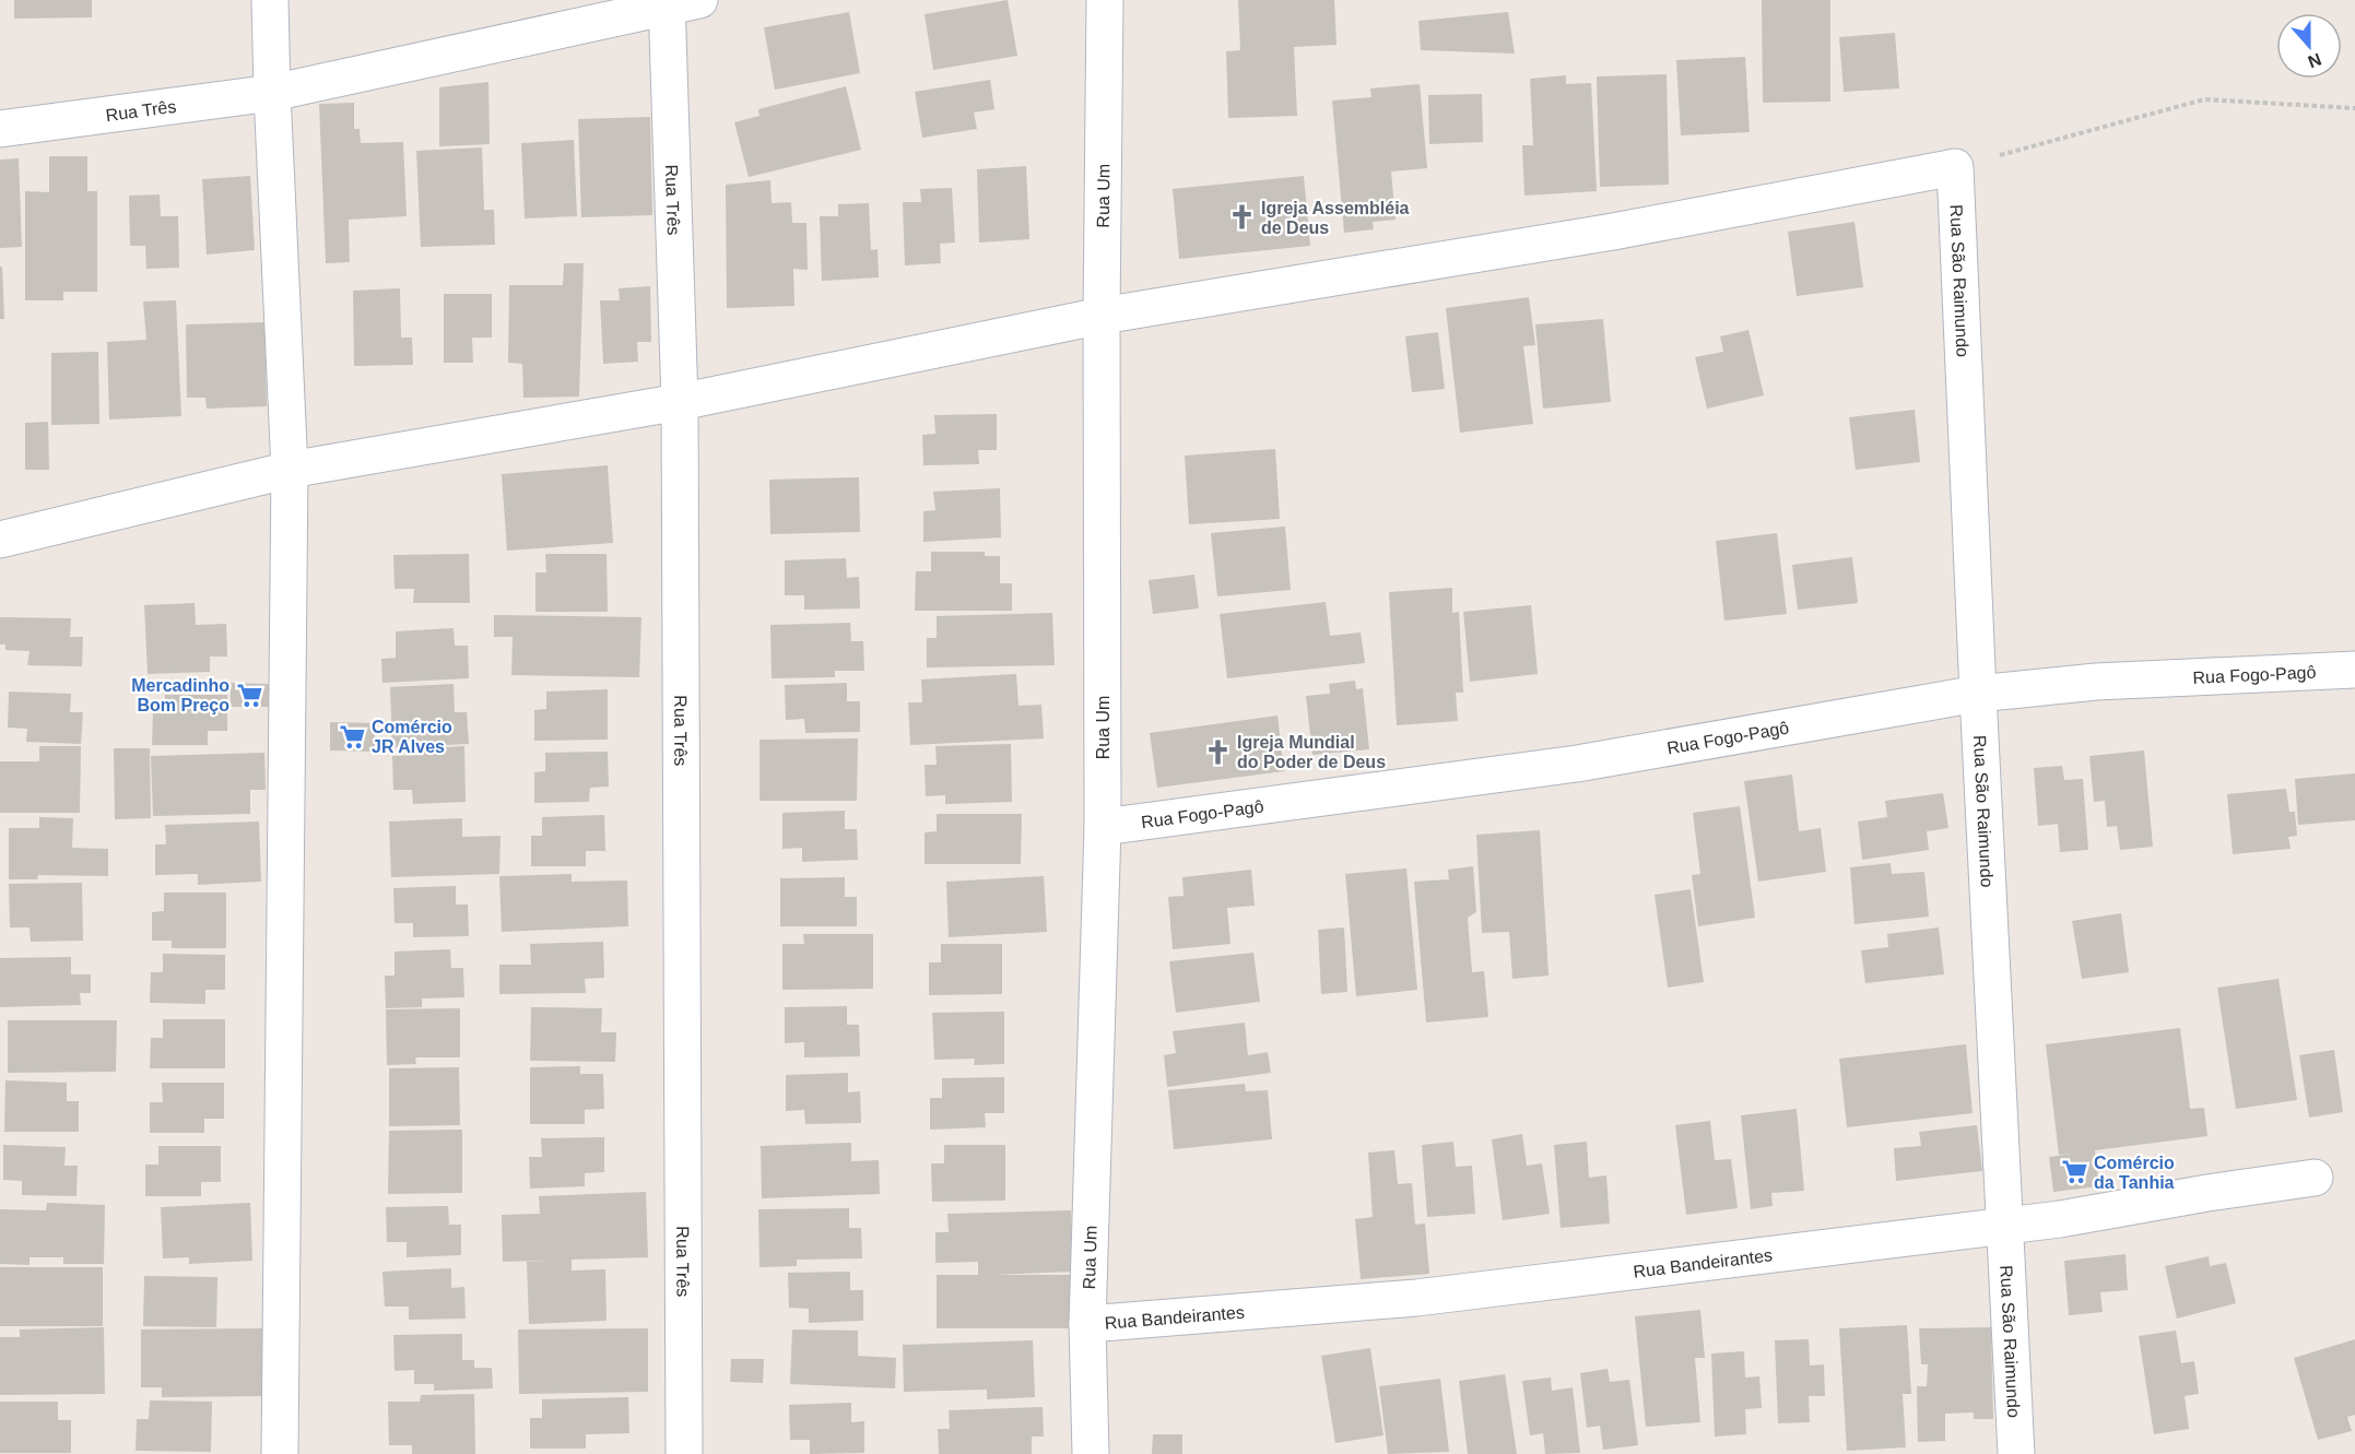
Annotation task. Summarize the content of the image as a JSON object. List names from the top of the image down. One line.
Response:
{"streets":{"street":["Rua Três","Rua Um","Rua São Raimundo","Rua Fogo-Pagô","Rua Bandeirantes"]},"crossings":[["Rua Um","Rua Fogo-Pagô"],["Rua Um","Rua Bandeirantes"],["Rua São Raimundo","Rua Fogo-Pagô"],["Rua São Raimundo","Rua Bandeirantes"]],"places":{"church":["Igreja Assembléia de Deus","Igreja Mundial do Poder de Deus"],"supermarket":["Mercadinho Bom Preço","Comércio JR Alves","Comércio da Tanhia"]},"north":"bottom"}
